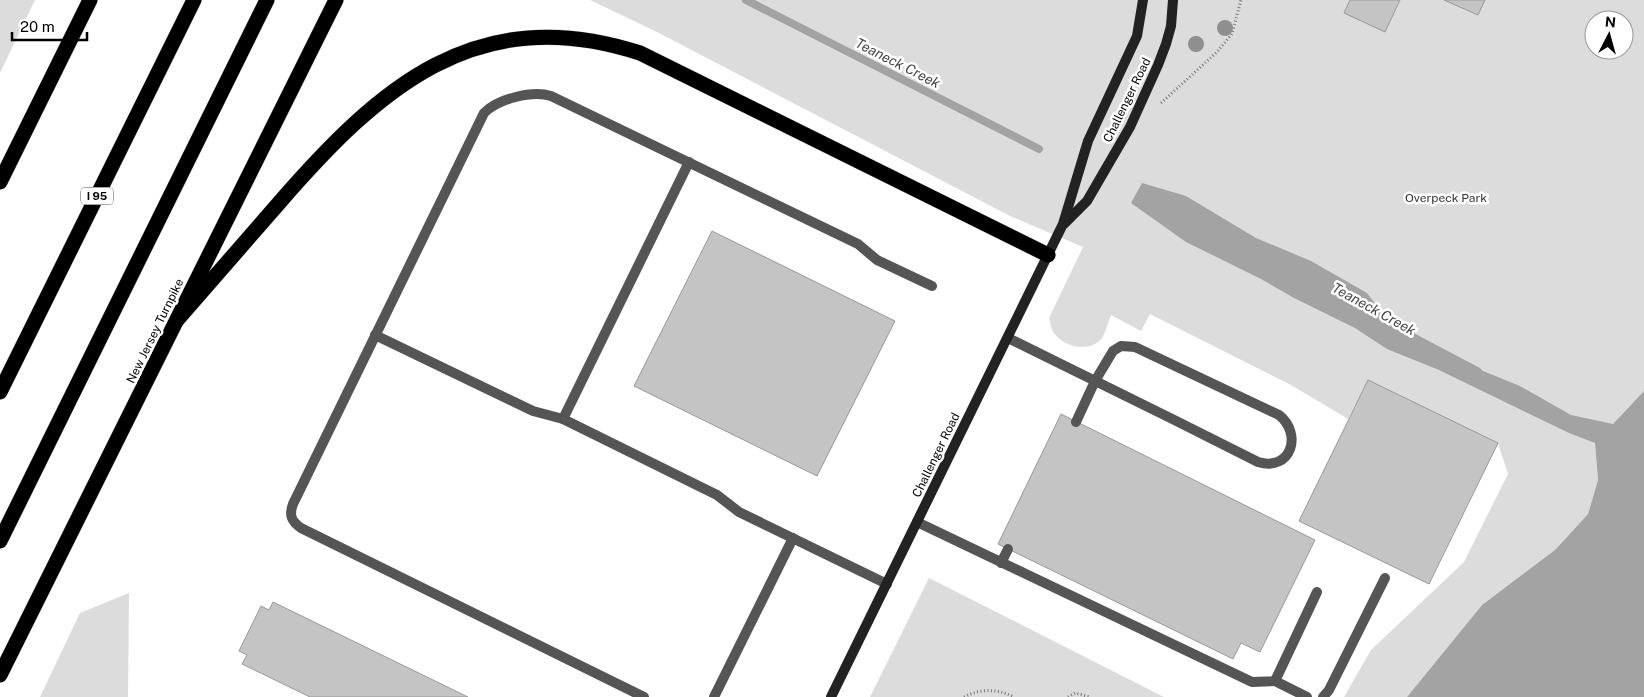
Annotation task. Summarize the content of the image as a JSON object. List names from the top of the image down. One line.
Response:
{"streets":{"highway":["I 95","New Jersey Turnpike"],"street":["Challenger Road"]},"water":["Teaneck Creek"],"parks":["Overpeck Park"],"scale_bar":"20 m","north":"top"}
